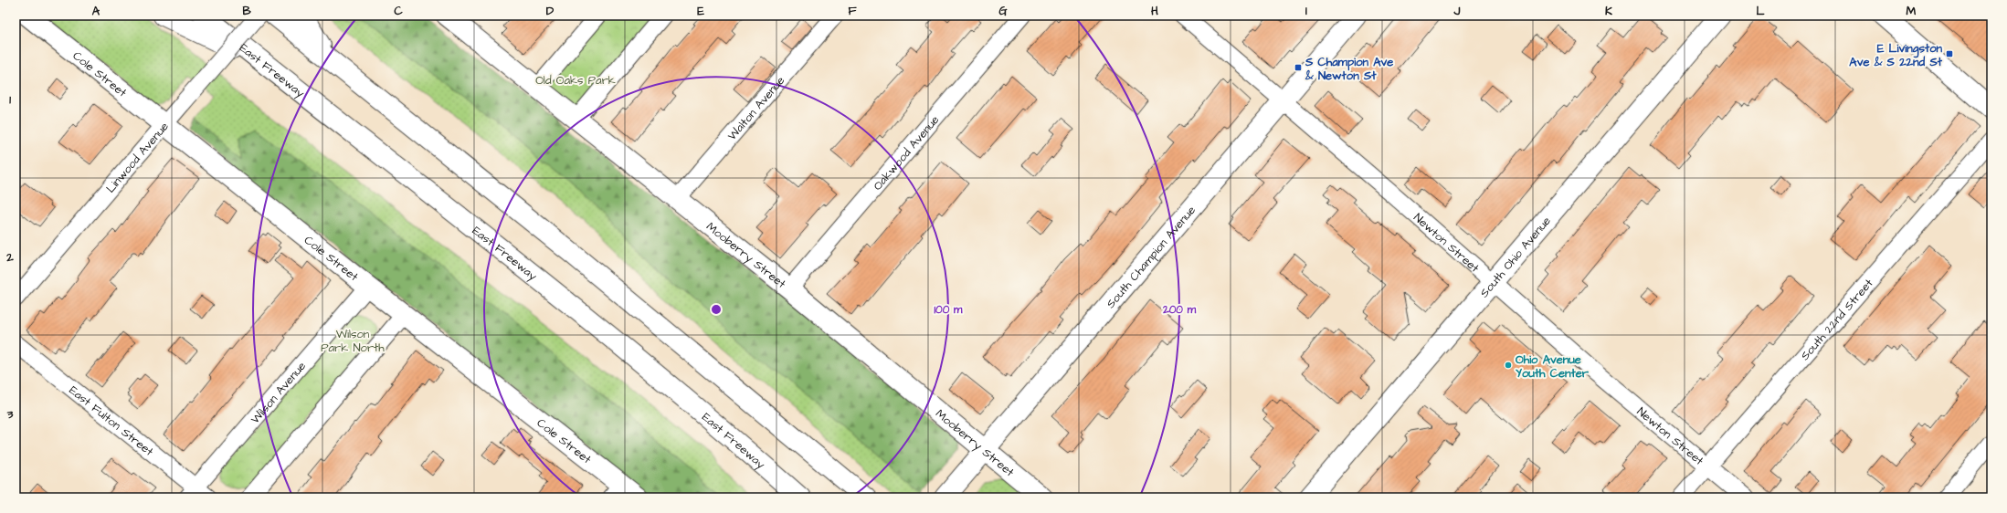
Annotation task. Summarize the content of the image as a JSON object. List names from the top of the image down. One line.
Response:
{"streets":{"main road":["East Freeway","Cole Street","Mooberry Street","South Champion Avenue","South Ohio Avenue"],"street":["Walton Avenue","Oakwood Avenue","Linwood Avenue","Newton Street","South 22nd Street","Wilson Avenue","East Fulton Street"]},"crossings":[["Cole Street","Linwood Avenue"],["Cole Street","Wilson Avenue"],["Walton Avenue","Mooberry Street"],["Oakwood Avenue","Mooberry Street"],["Newton Street","South Champion Avenue"],["Newton Street","South Ohio Avenue"],["Newton Street","South 22nd Street"],["Mooberry Street","South Champion Avenue"],["Wilson Avenue","East Fulton Street"]],"parks":["Old Oaks Park","Wilson Park North"],"places":{"transit":["E Livingston Ave & S 22nd St","S Champion Ave & Newton St"],"other":["Ohio Avenue Youth Center"]},"grid":{"columns":["A","B","C","D","E","F","G","H","I","J","K","L","M"],"rows":["1","2","3"]},"rings":["100 m","200 m"]}
